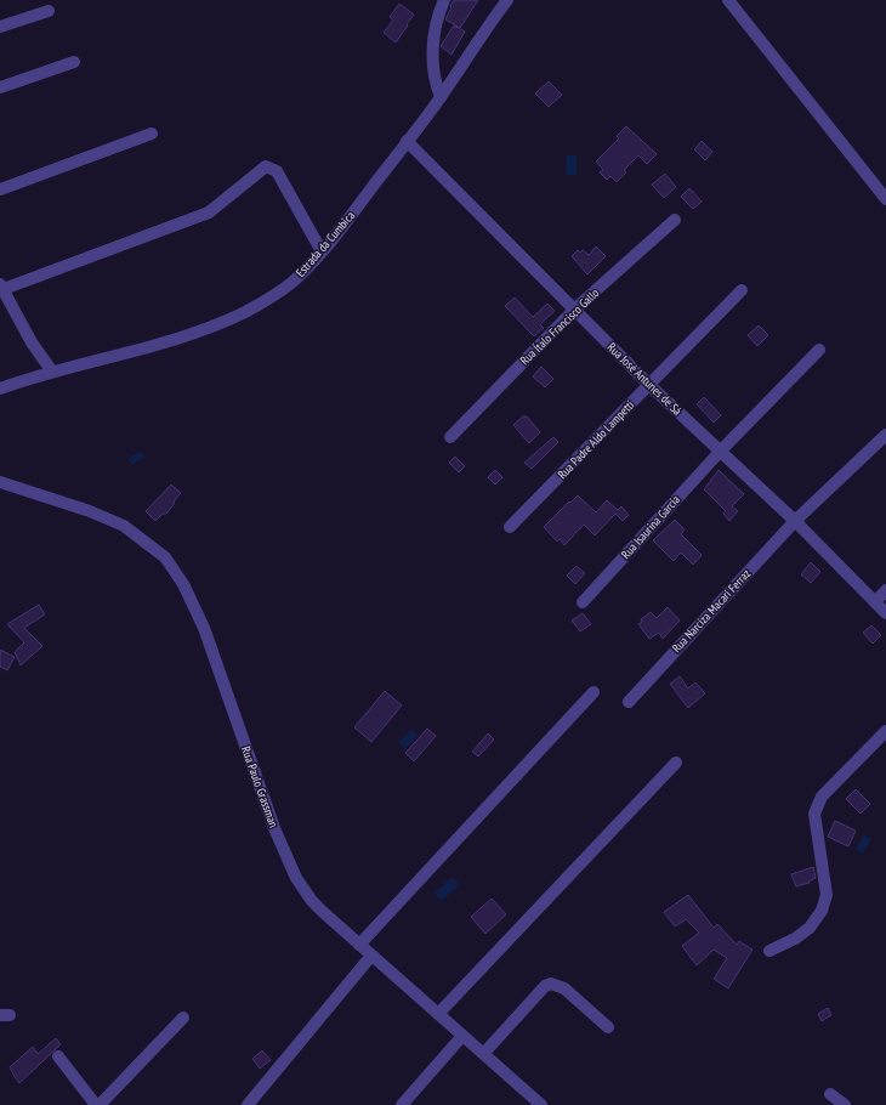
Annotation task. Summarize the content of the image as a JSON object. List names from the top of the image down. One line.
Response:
{"streets":{"street":["Estrada da Cumbica","Rua Ítalo Francisco Gallo","Rua José Antunes de Sá","Rua Padre Aldo Lampetti","Rua Isaurina Garcia","Rua Narciza Macari Ferraz","Rua Paulo Grassman"]},"crossings":[["Estrada da Cumbica","Rua José Antunes de Sá"],["Rua Ítalo Francisco Gallo","Rua José Antunes de Sá"],["Rua José Antunes de Sá","Rua Padre Aldo Lampetti"],["Rua José Antunes de Sá","Rua Isaurina Garcia"],["Rua José Antunes de Sá","Rua Narciza Macari Ferraz"]]}
